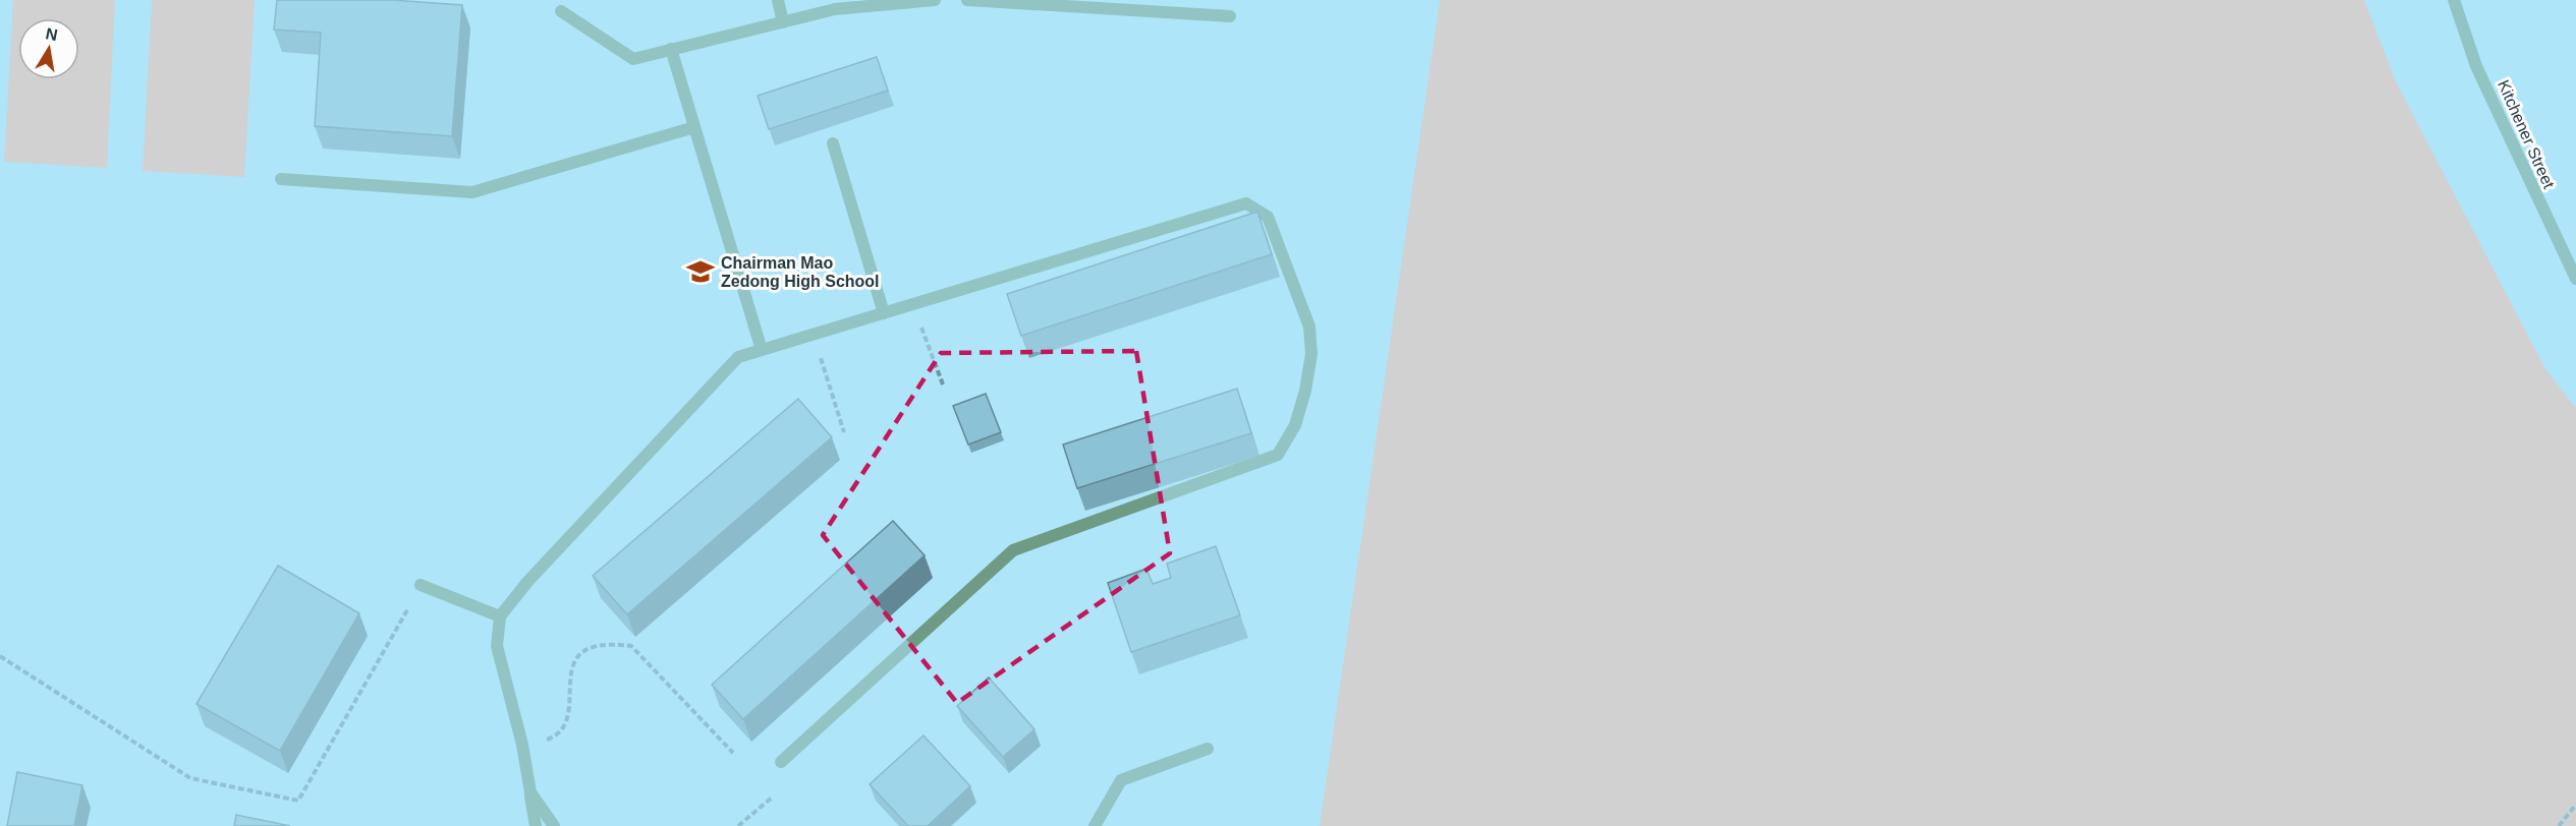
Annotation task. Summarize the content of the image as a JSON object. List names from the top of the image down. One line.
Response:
{"streets":{"street":["Kitchener Street"]},"places":{"school or university":["Chairman Mao Zedong High School"]},"north":"top"}
